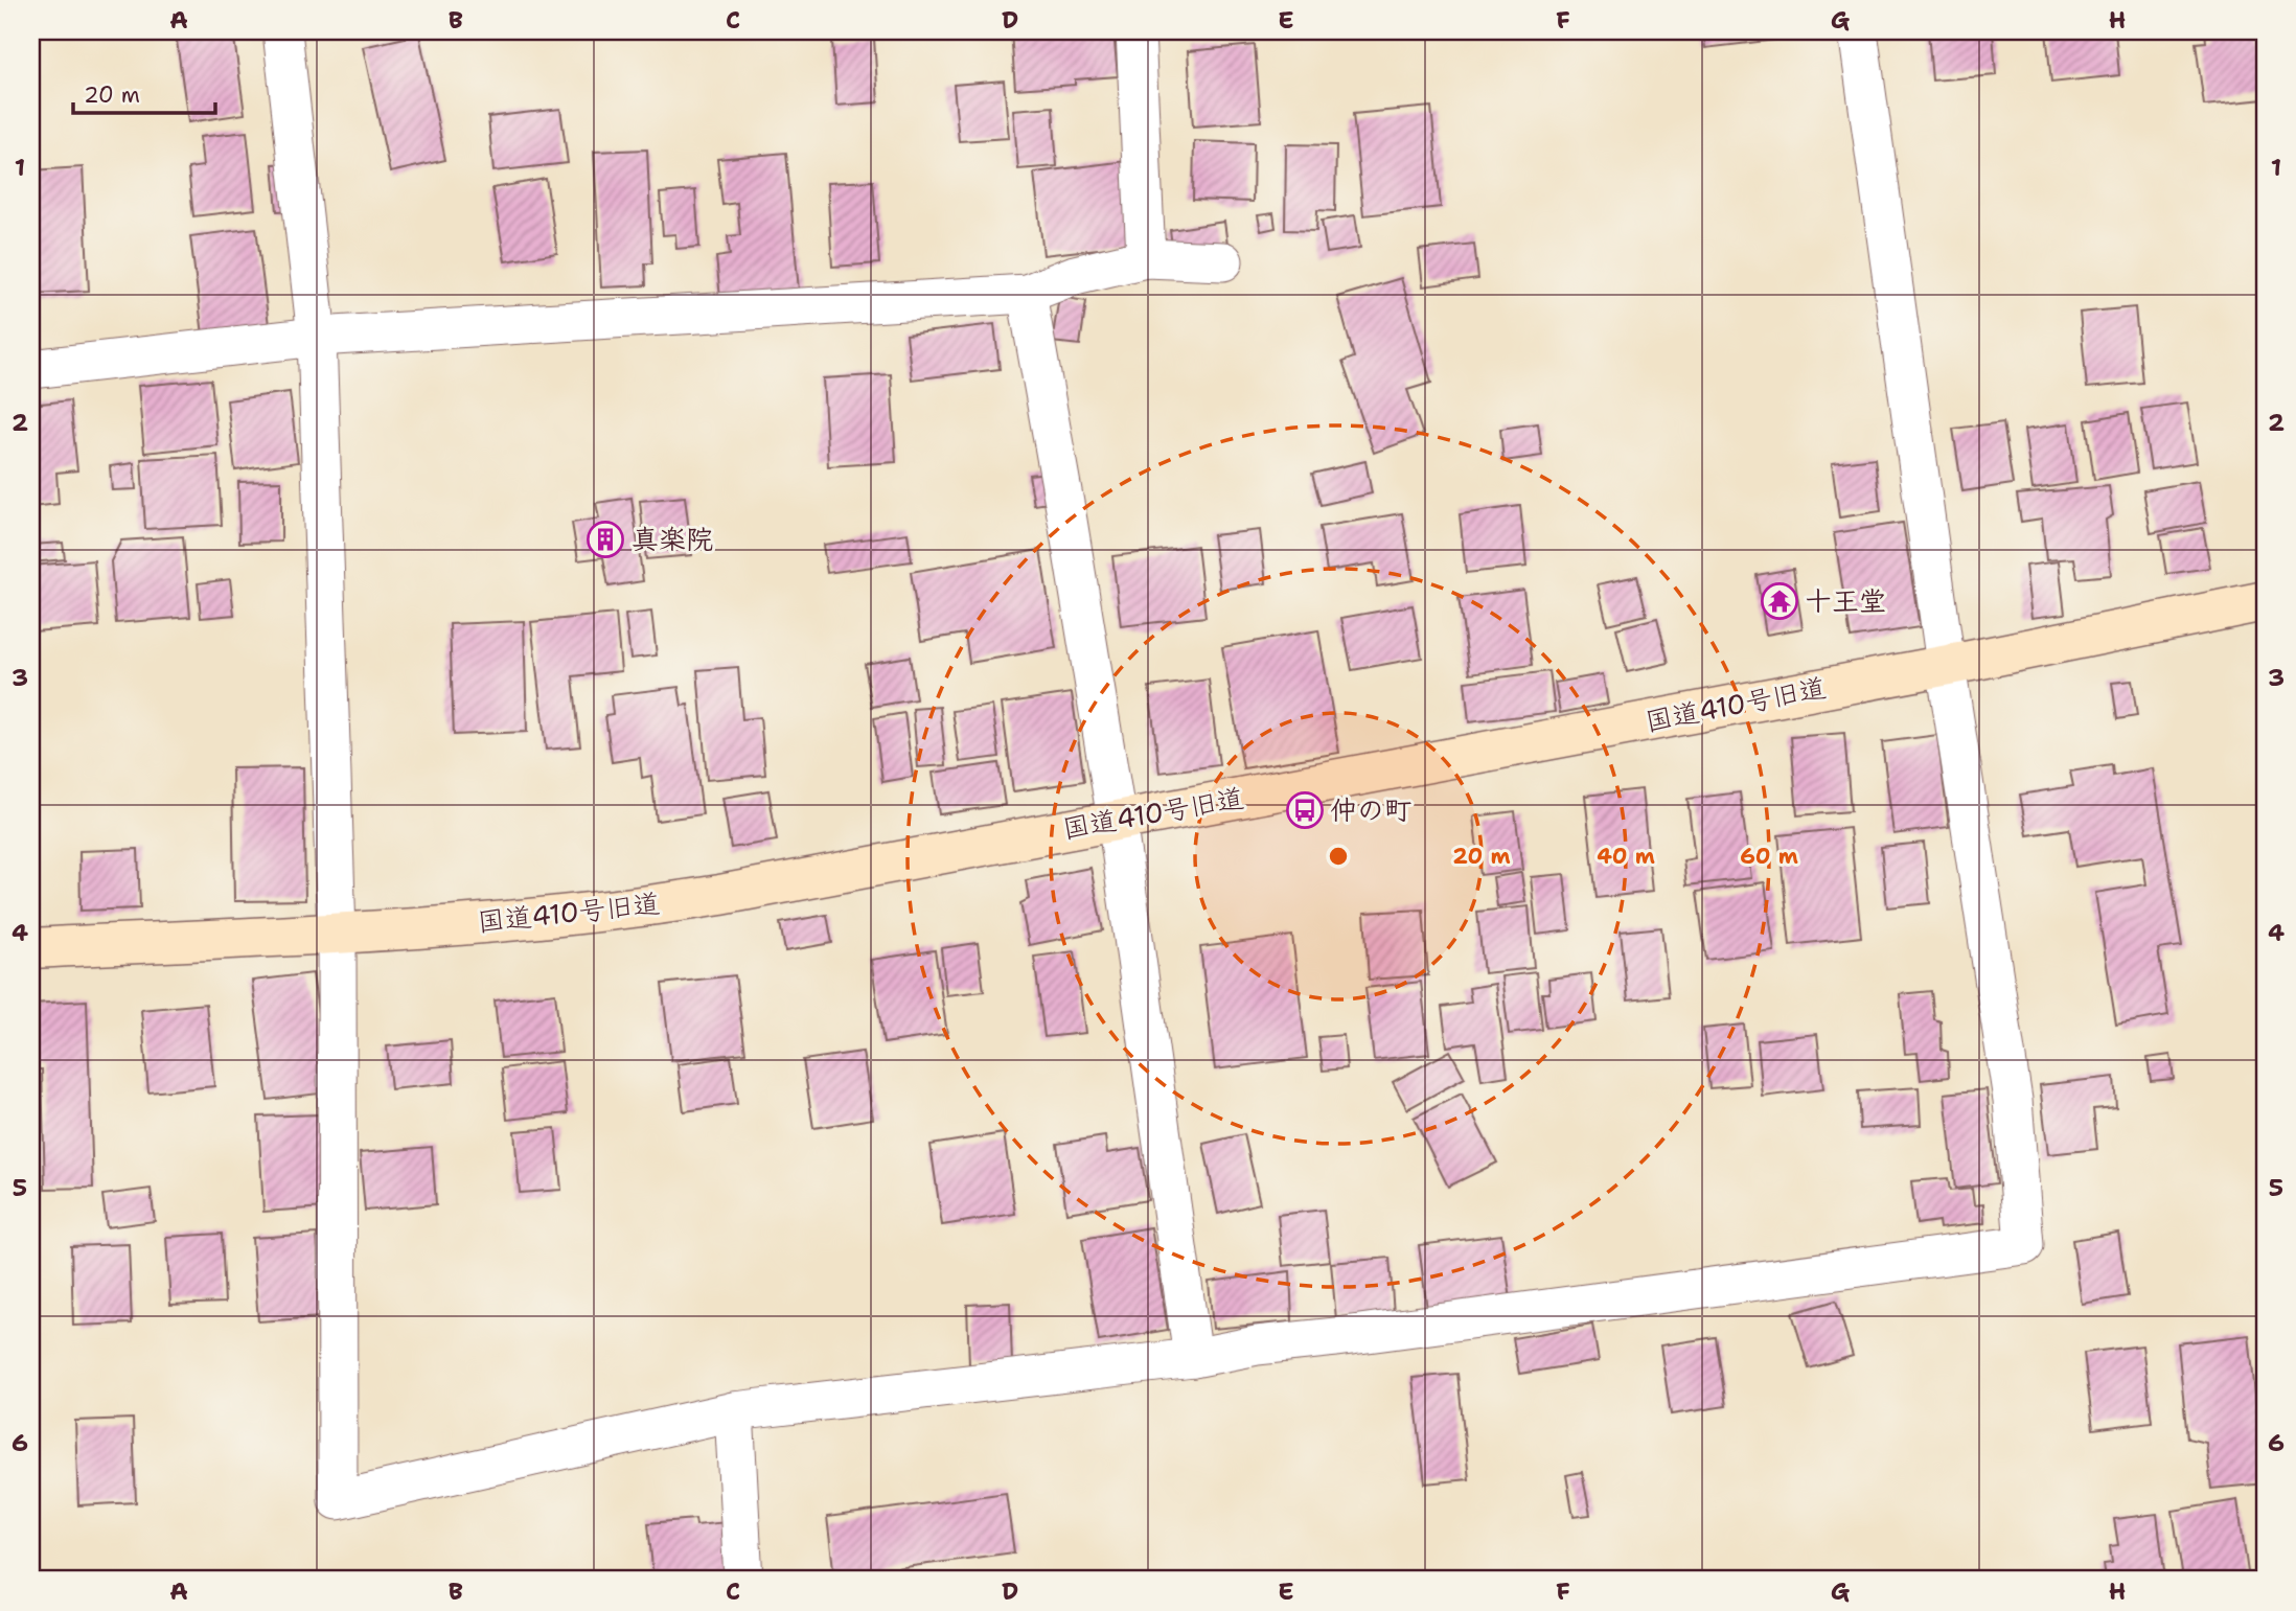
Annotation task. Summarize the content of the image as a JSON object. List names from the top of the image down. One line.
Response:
{"streets":{"street":["国道410号旧道"]},"places":{"building":["真楽院"],"temple":["十王堂"],"bus stop":["仲の町"]},"scale_bar":"20 m","grid":{"columns":["A","B","C","D","E","F","G","H"],"rows":["1","2","3","4","5","6"]},"rings":["20 m","40 m","60 m"]}
